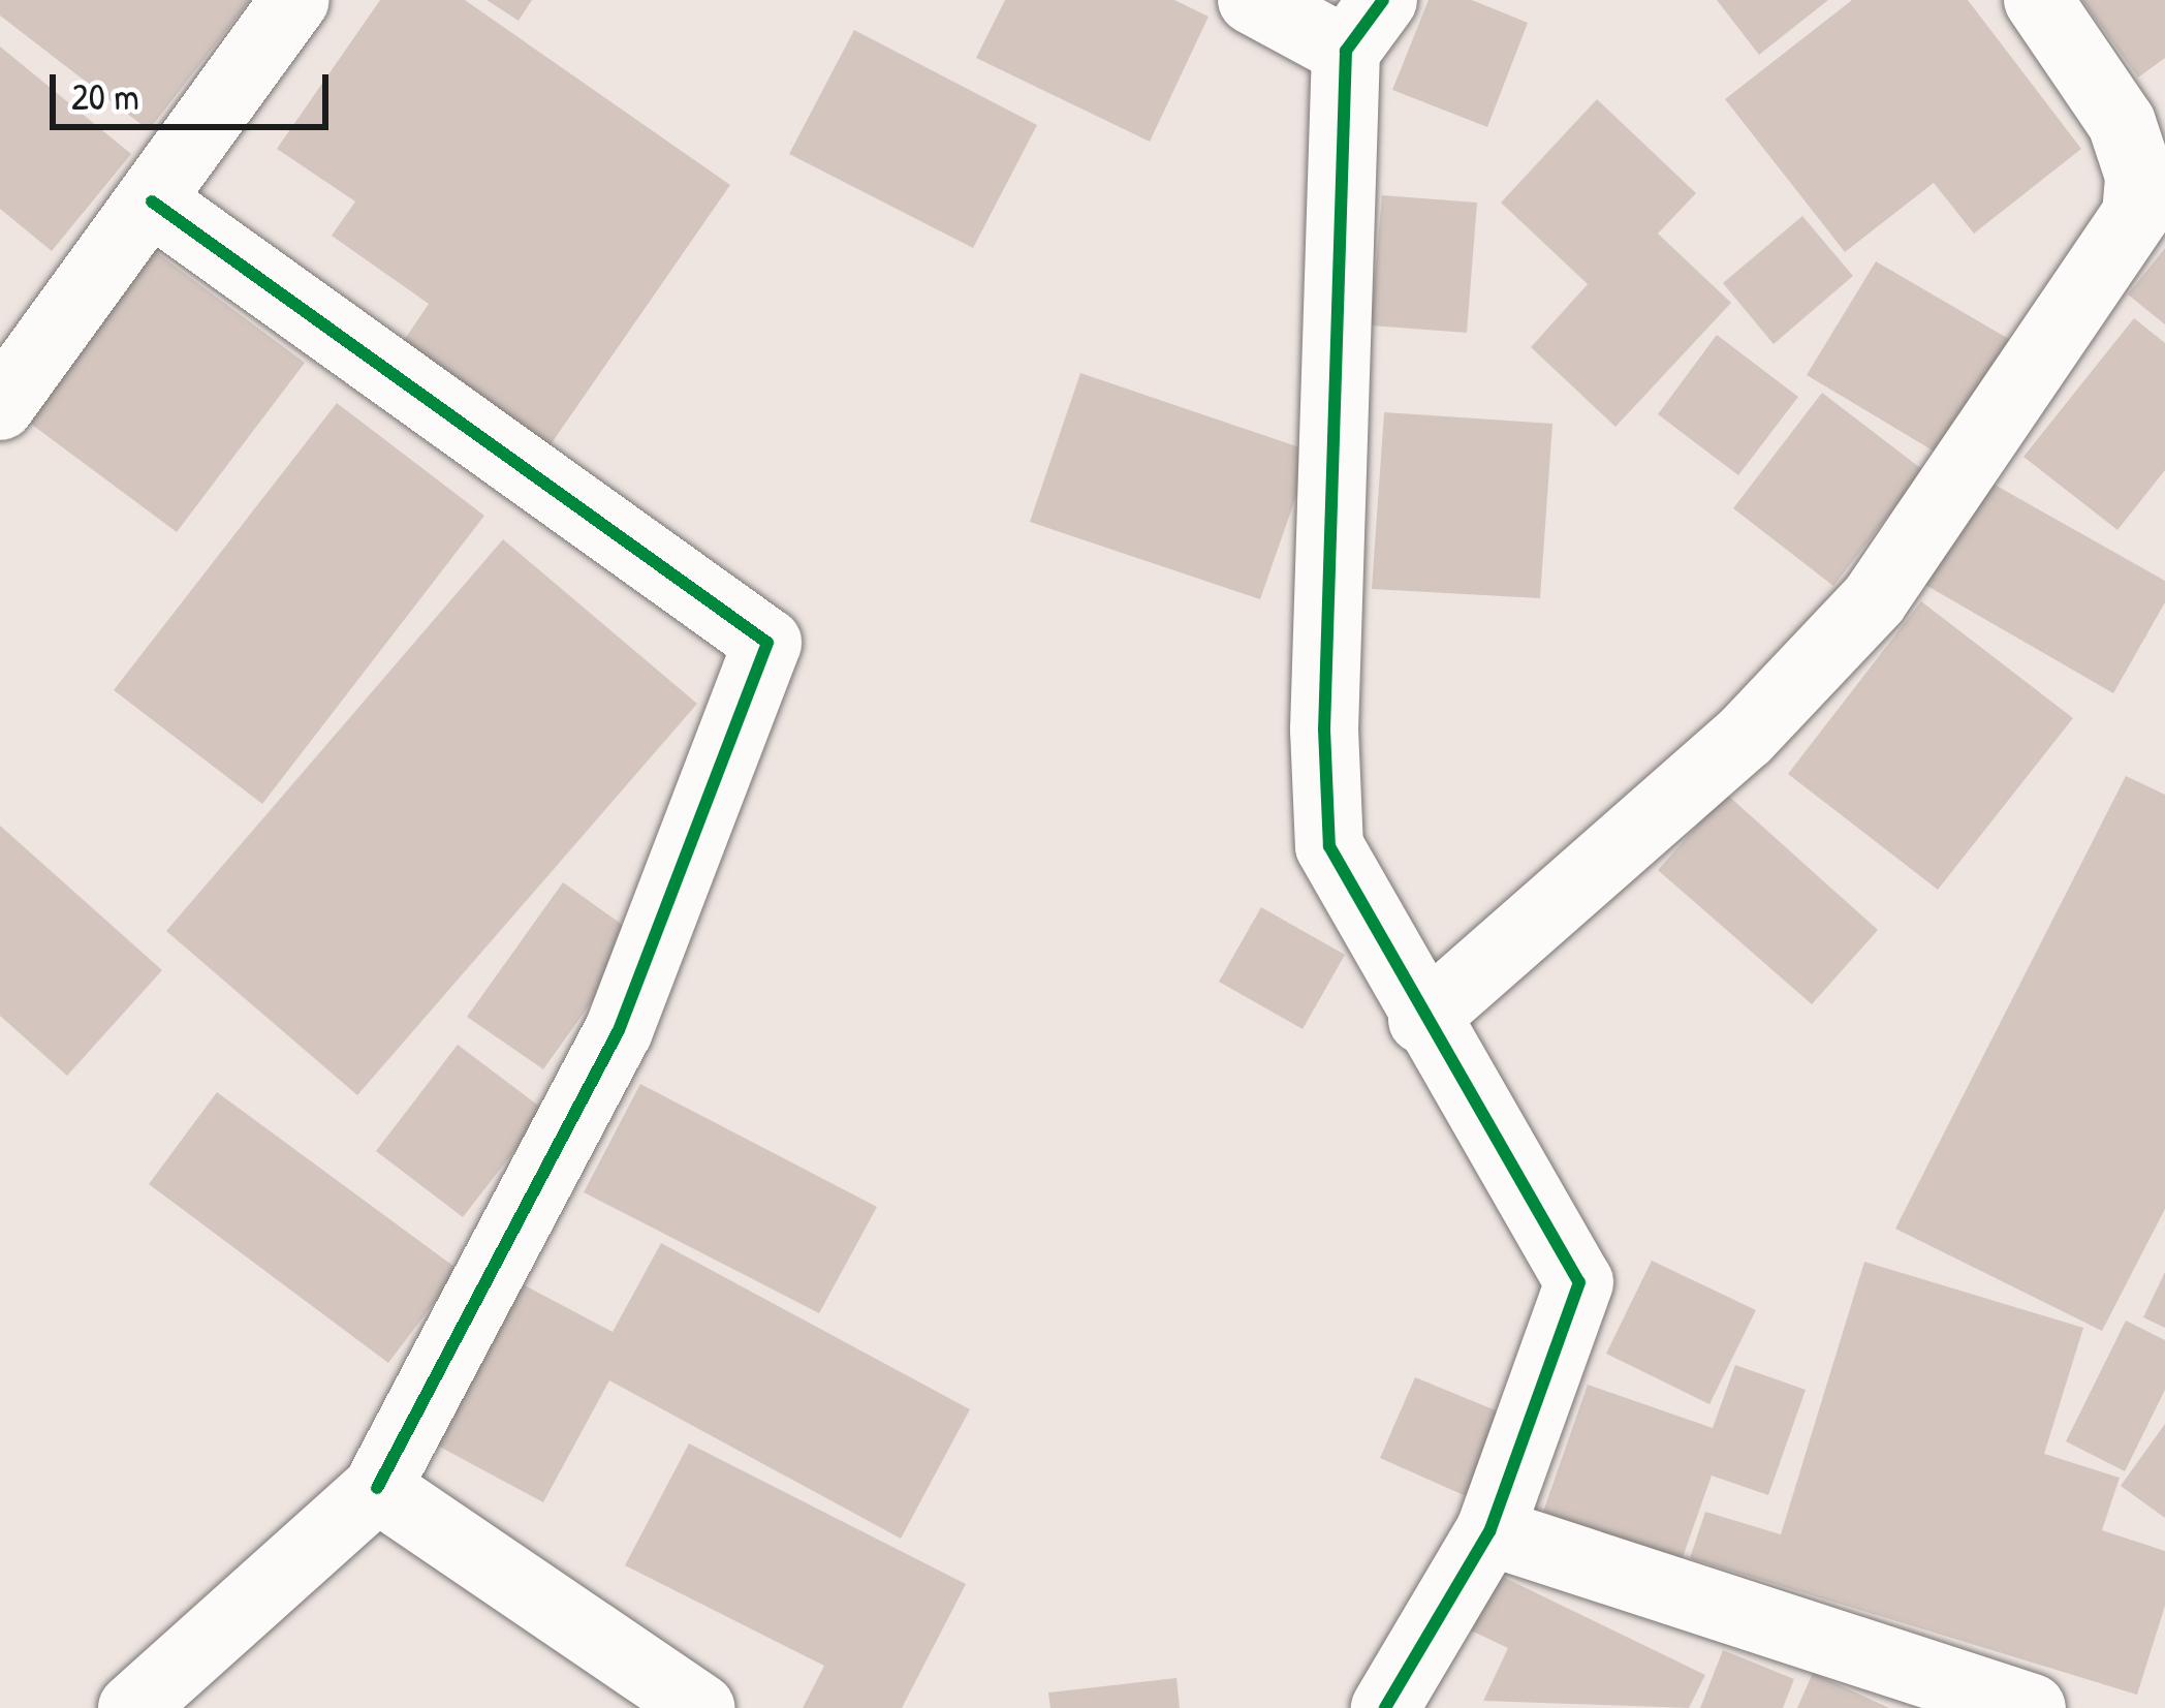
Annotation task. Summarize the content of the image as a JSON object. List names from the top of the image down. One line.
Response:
{"scale_bar":"20 m"}
